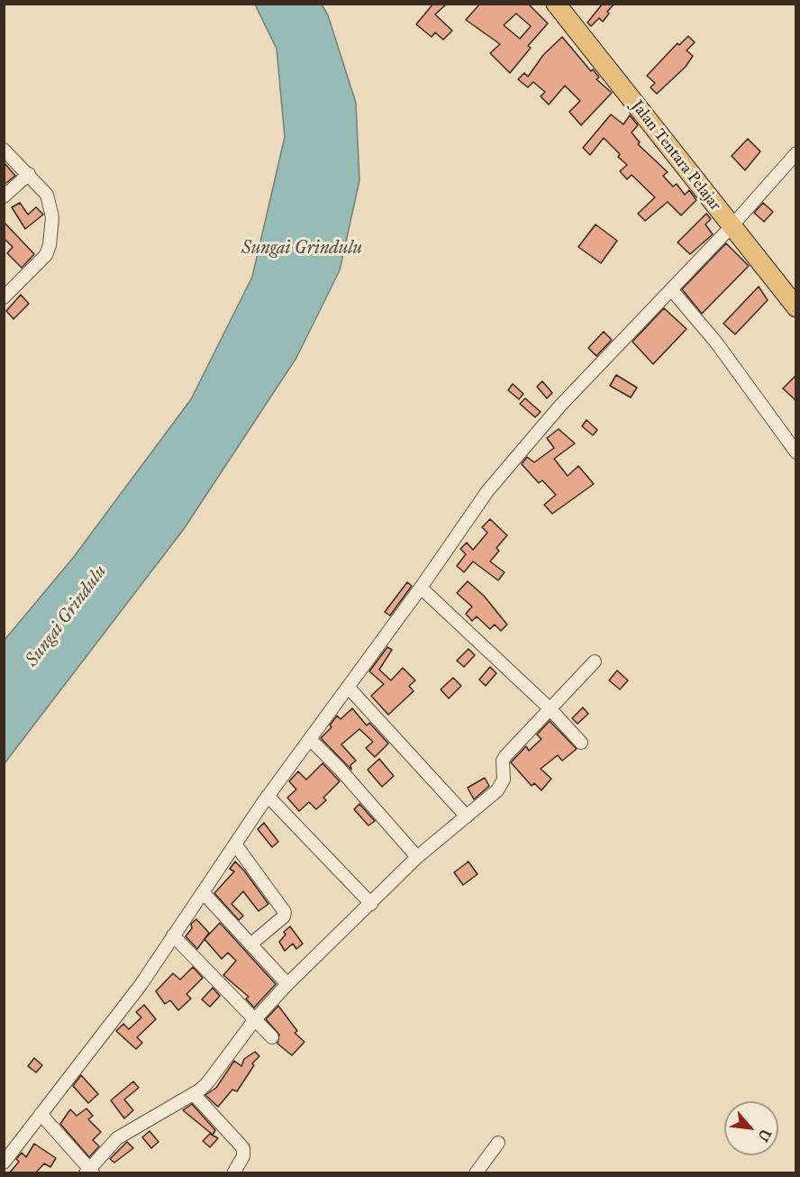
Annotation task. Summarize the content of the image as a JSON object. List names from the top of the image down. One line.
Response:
{"streets":{"main road":["Jalan Tentara Pelajar"]},"water":["Sungai Grindulu"],"north":"bottom right"}
